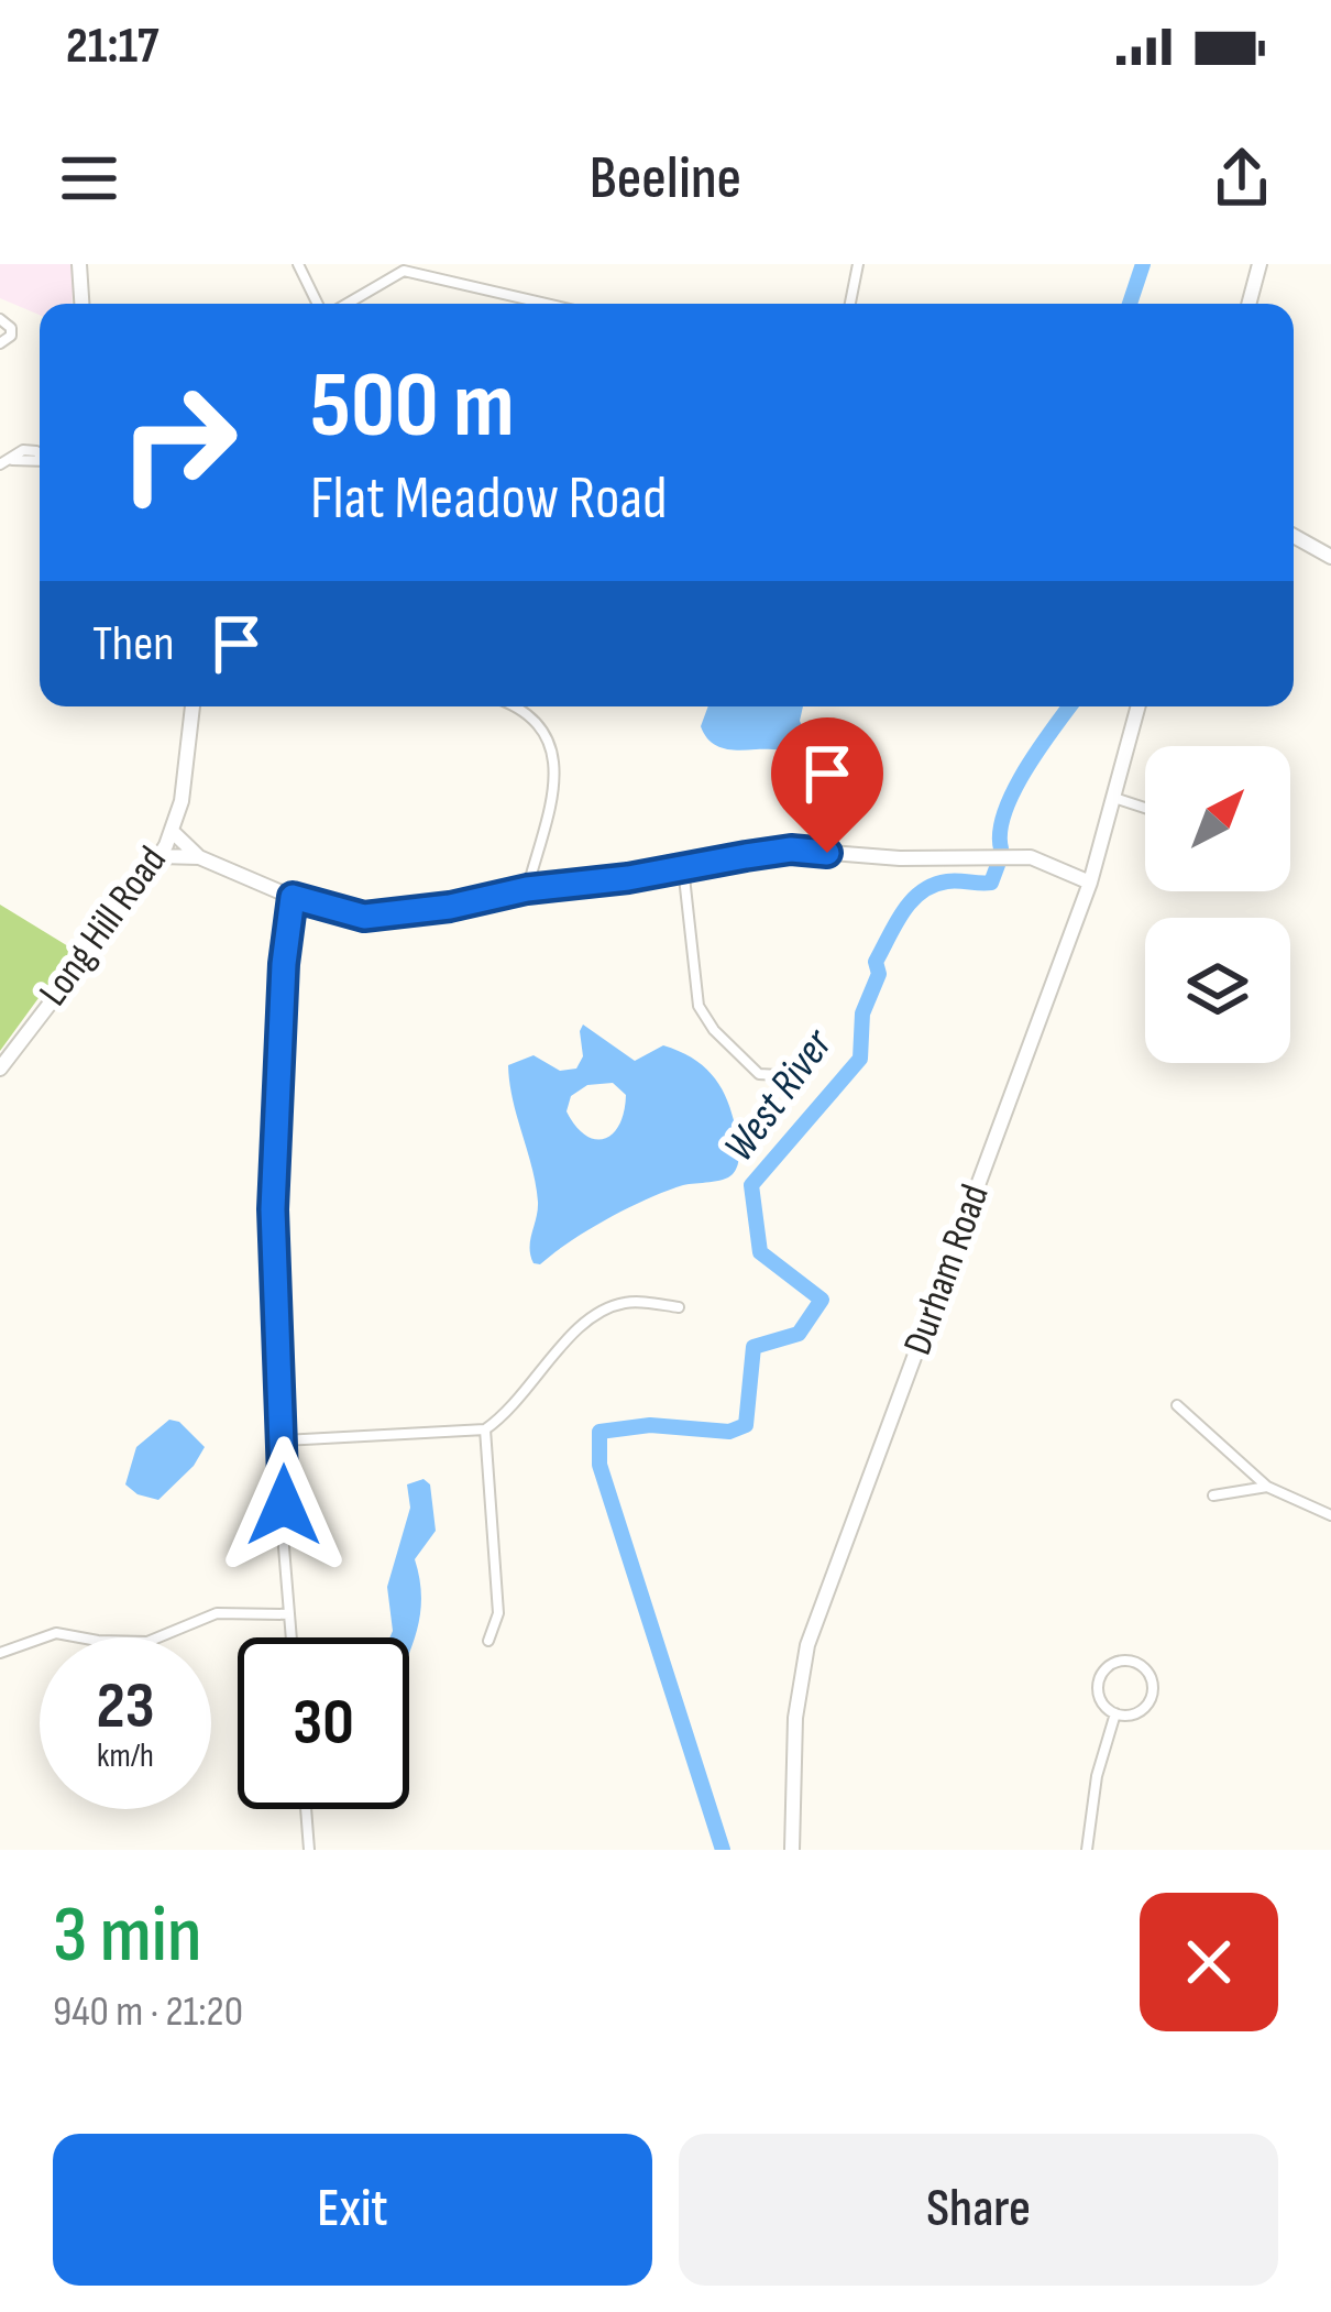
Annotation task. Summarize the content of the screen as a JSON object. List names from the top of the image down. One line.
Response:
{"streets":{"street":["Long Hill Road","Durham Road"]},"water":["West River"],"north":"top right","page":{"status":"21:17","header":"Beeline","turn":["500 m","Flat Meadow Road"],"then":"Then","speed":"23 km/h","limit":"30","heading":["3 min","940 m · 21:20"],"buttons":["Exit","Share"]}}
